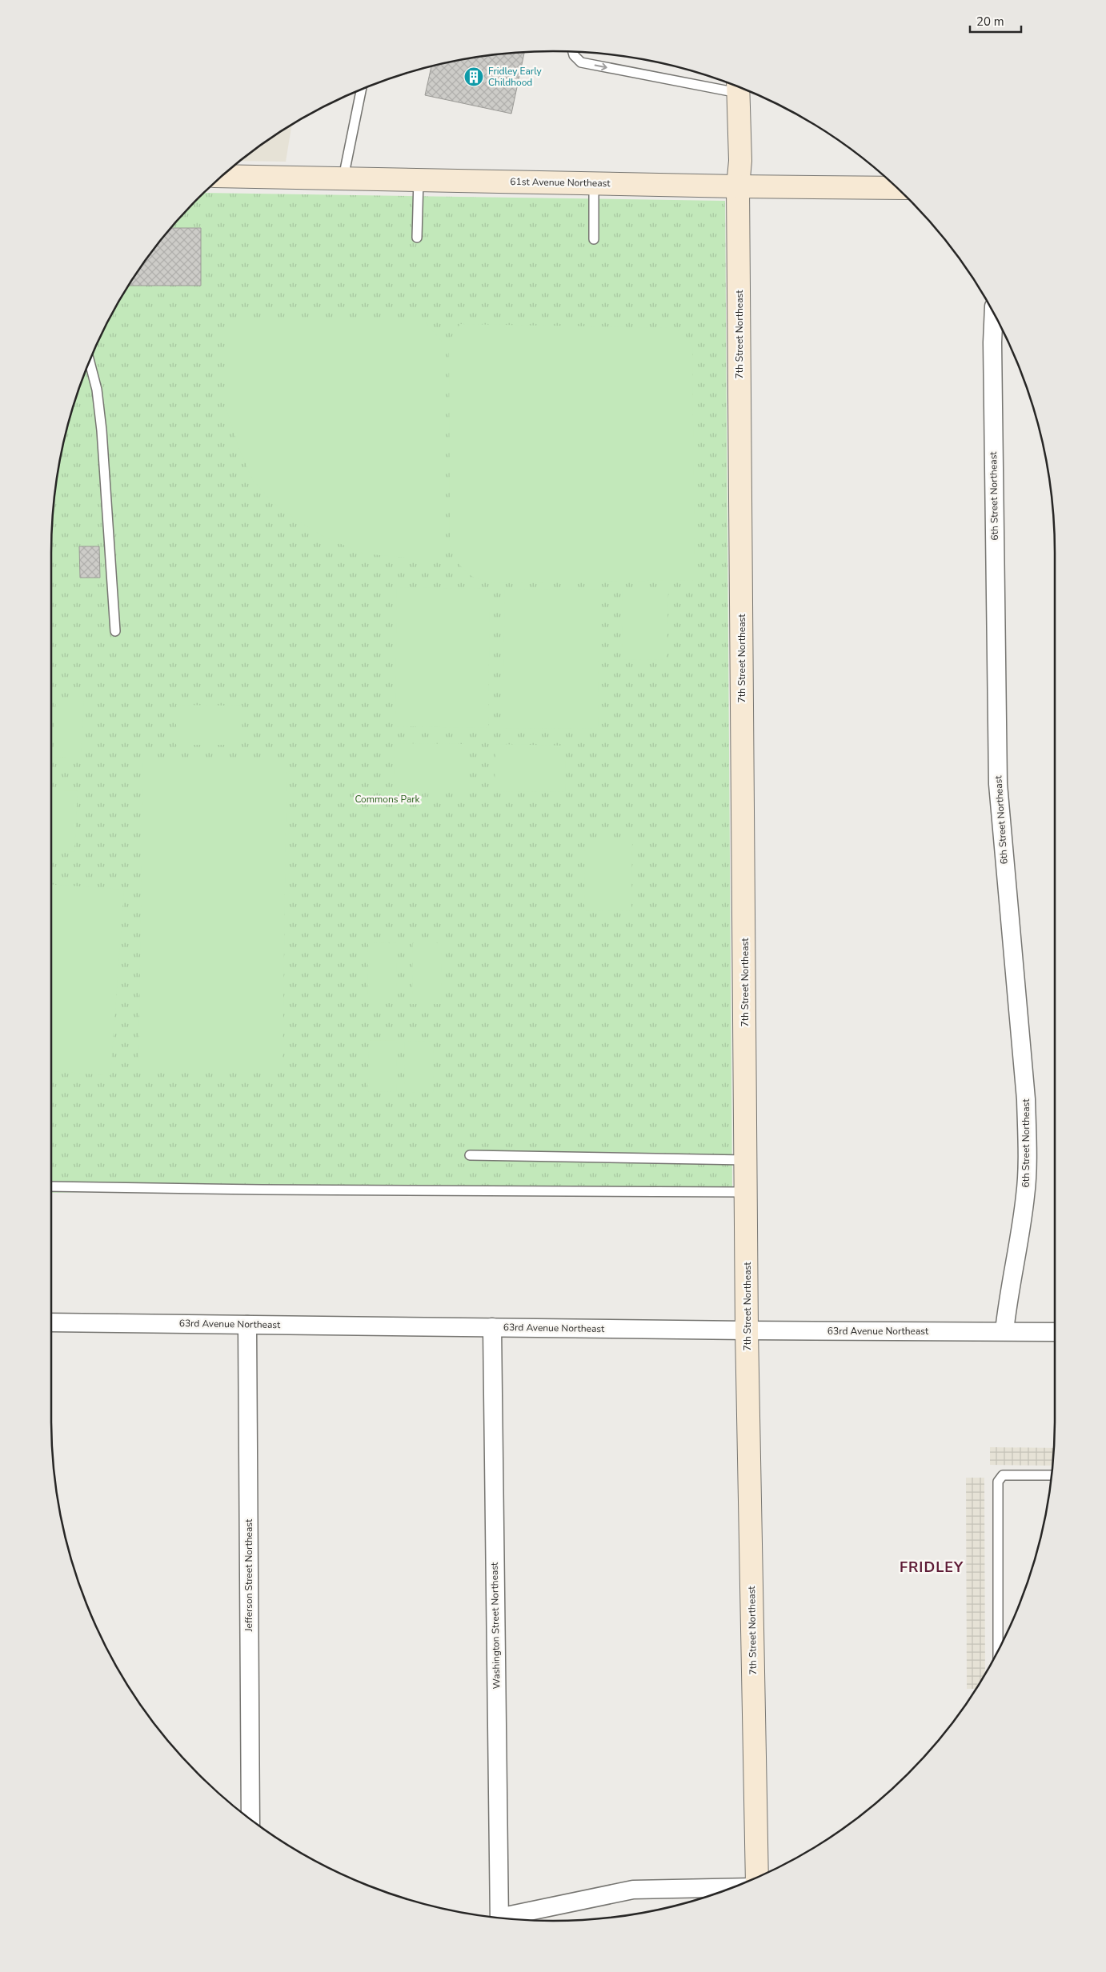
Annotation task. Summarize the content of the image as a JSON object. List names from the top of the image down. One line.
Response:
{"streets":{"street":["61st Avenue Northeast","7th Street Northeast","6th Street Northeast","63rd Avenue Northeast","Jefferson Street Northeast","Washington Street Northeast"]},"crossings":[["61st Avenue Northeast","7th Street Northeast"],["7th Street Northeast","63rd Avenue Northeast"],["6th Street Northeast","63rd Avenue Northeast"],["63rd Avenue Northeast","Jefferson Street Northeast"],["63rd Avenue Northeast","Washington Street Northeast"]],"districts":["FRIDLEY"],"parks":["Commons Park"],"places":{"building":["Fridley Early Childhood"]},"scale_bar":"20 m"}
